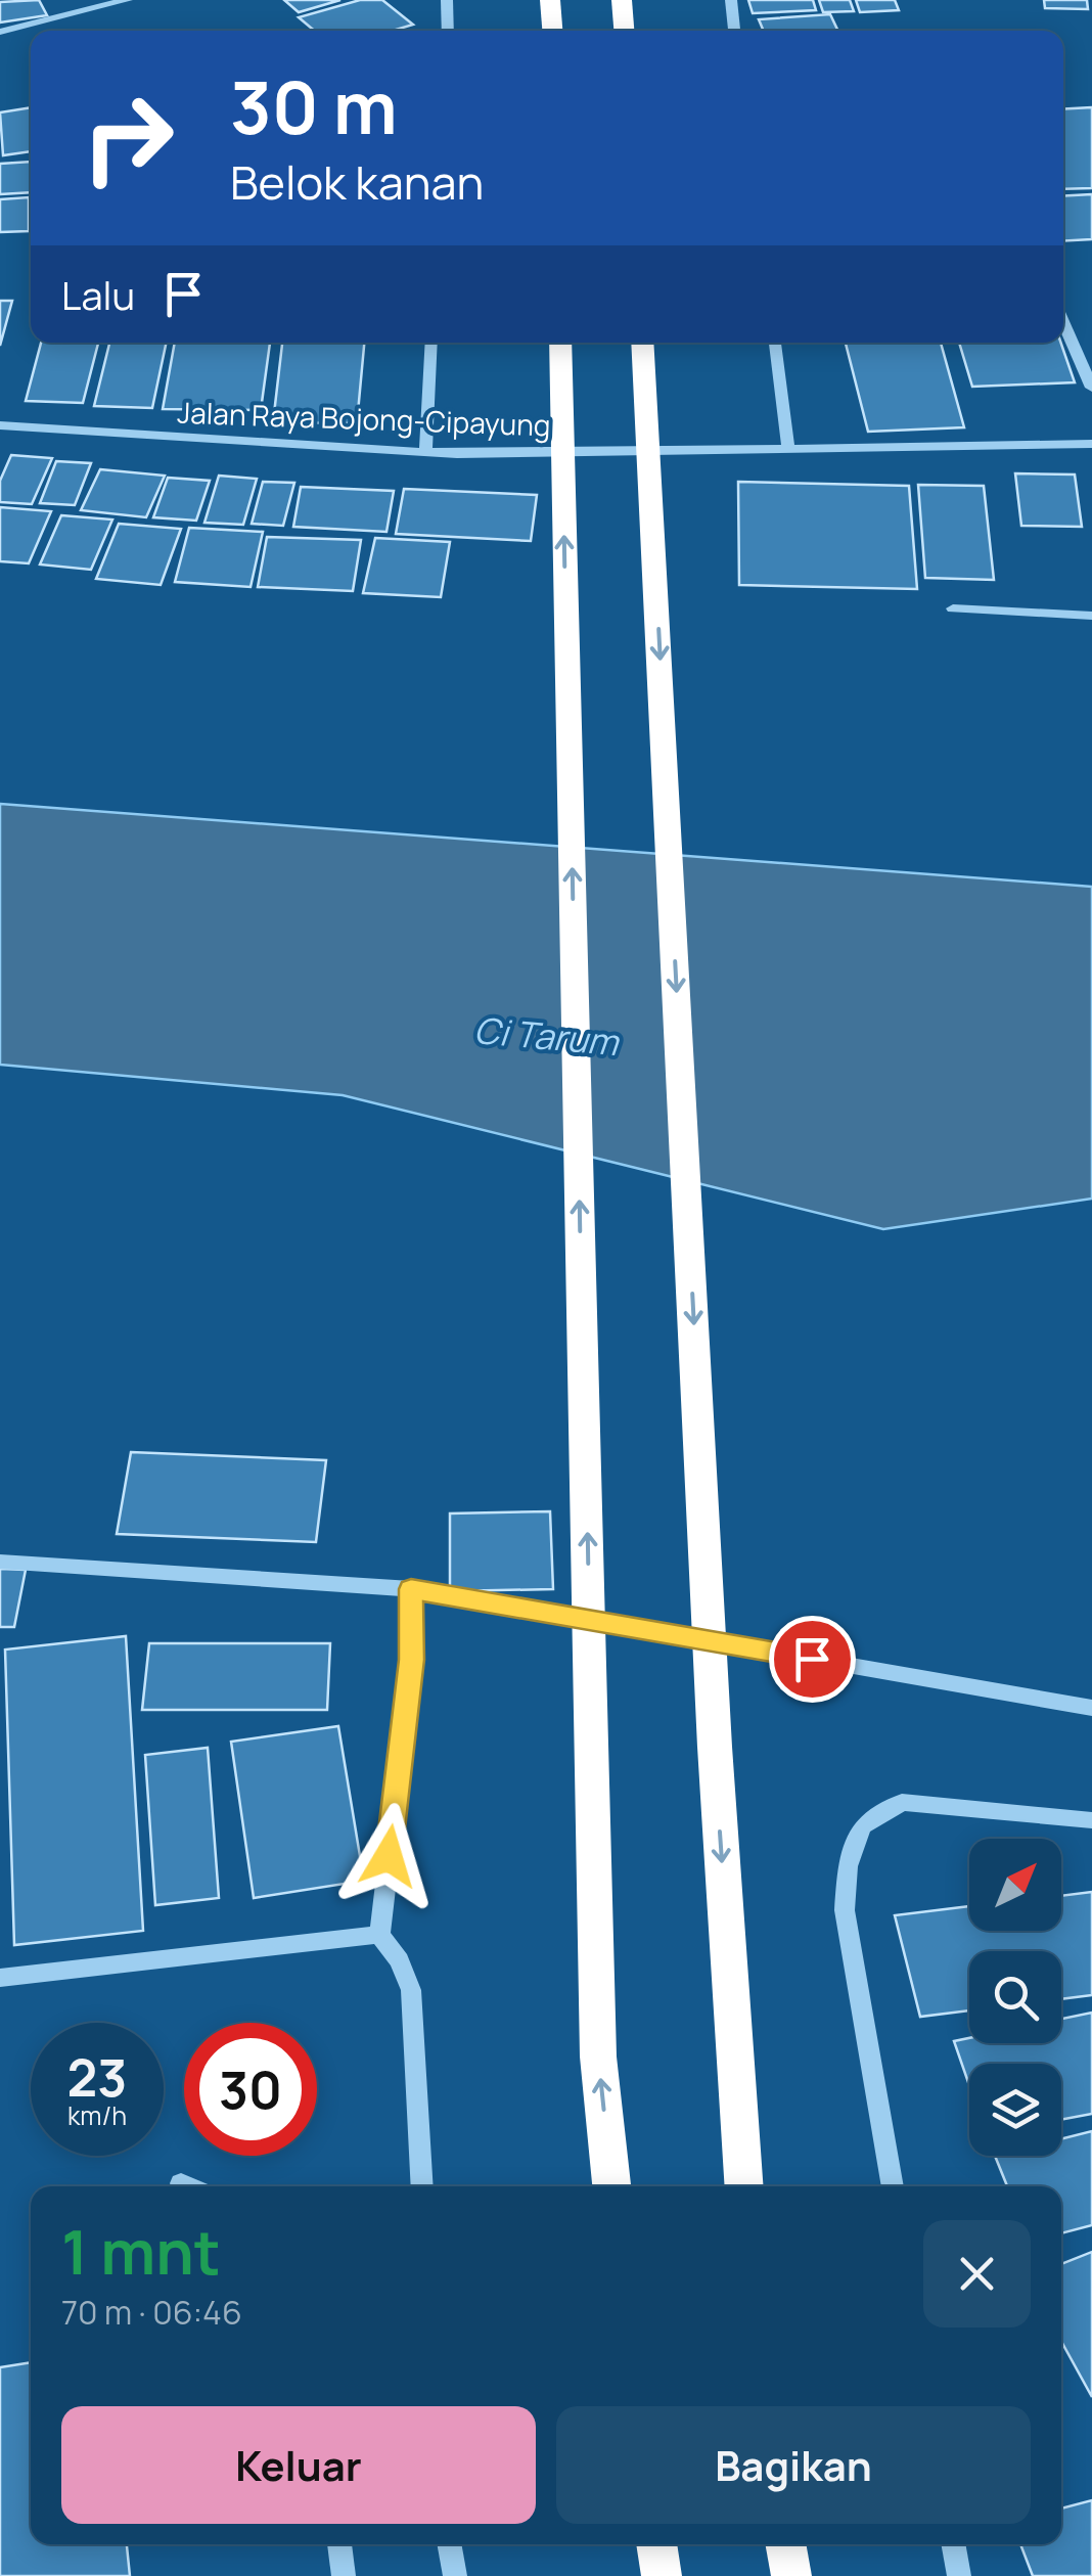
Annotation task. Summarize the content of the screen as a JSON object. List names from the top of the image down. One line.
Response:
{"streets":{"street":["Jalan Raya Bojong-Cipayung"]},"water":["Ci Tarum"],"north":"top right","page":{"turn":["30 m","Belok kanan"],"then":"Lalu","speed":"23 km/h","limit":"30","heading":["1 mnt","70 m · 06:46"],"buttons":["Keluar","Bagikan"]}}
